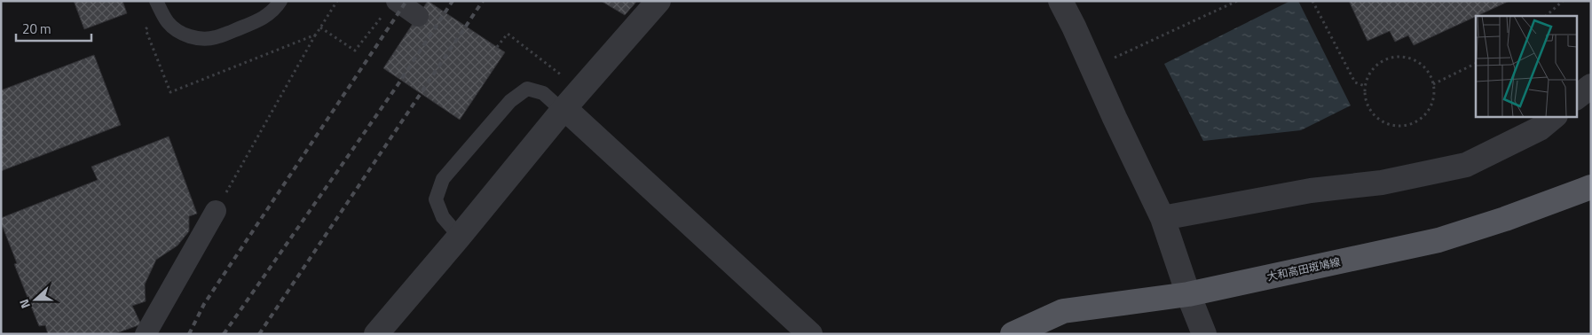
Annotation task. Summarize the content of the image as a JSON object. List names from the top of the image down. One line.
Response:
{"streets":{"main road":["大和高田斑鳩線"]},"scale_bar":"20 m","north":"left"}
